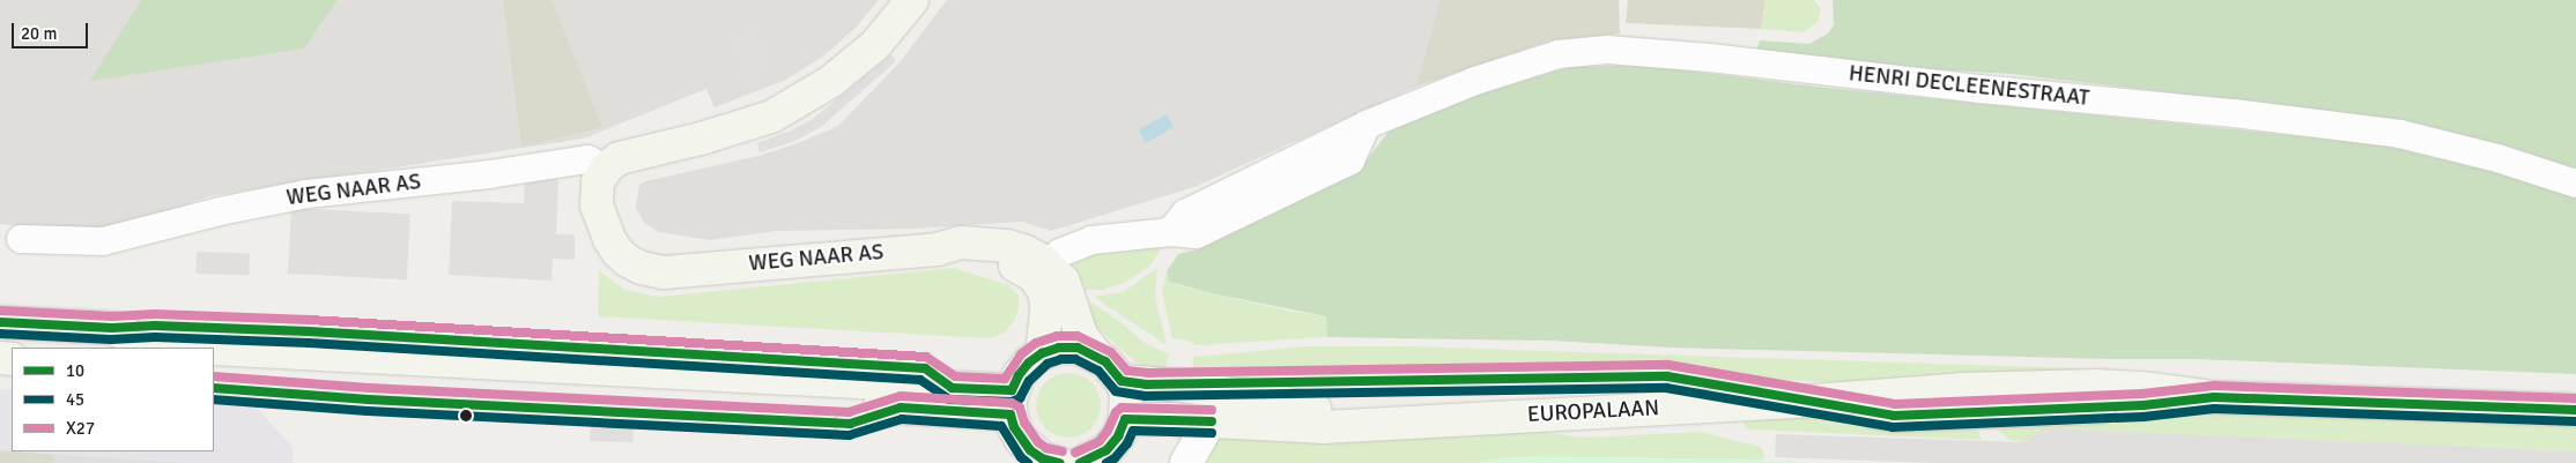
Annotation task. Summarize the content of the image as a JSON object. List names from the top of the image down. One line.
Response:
{"streets":{"main road":["WEG NAAR AS","EUROPALAAN"],"street":["HENRI DECLEENESTRAAT"]},"crossings":[["HENRI DECLEENESTRAAT","WEG NAAR AS"]],"lines":["transit line X27","transit line 10","transit line 45"],"legend":["10","45","X27"],"scale_bar":"20 m"}
